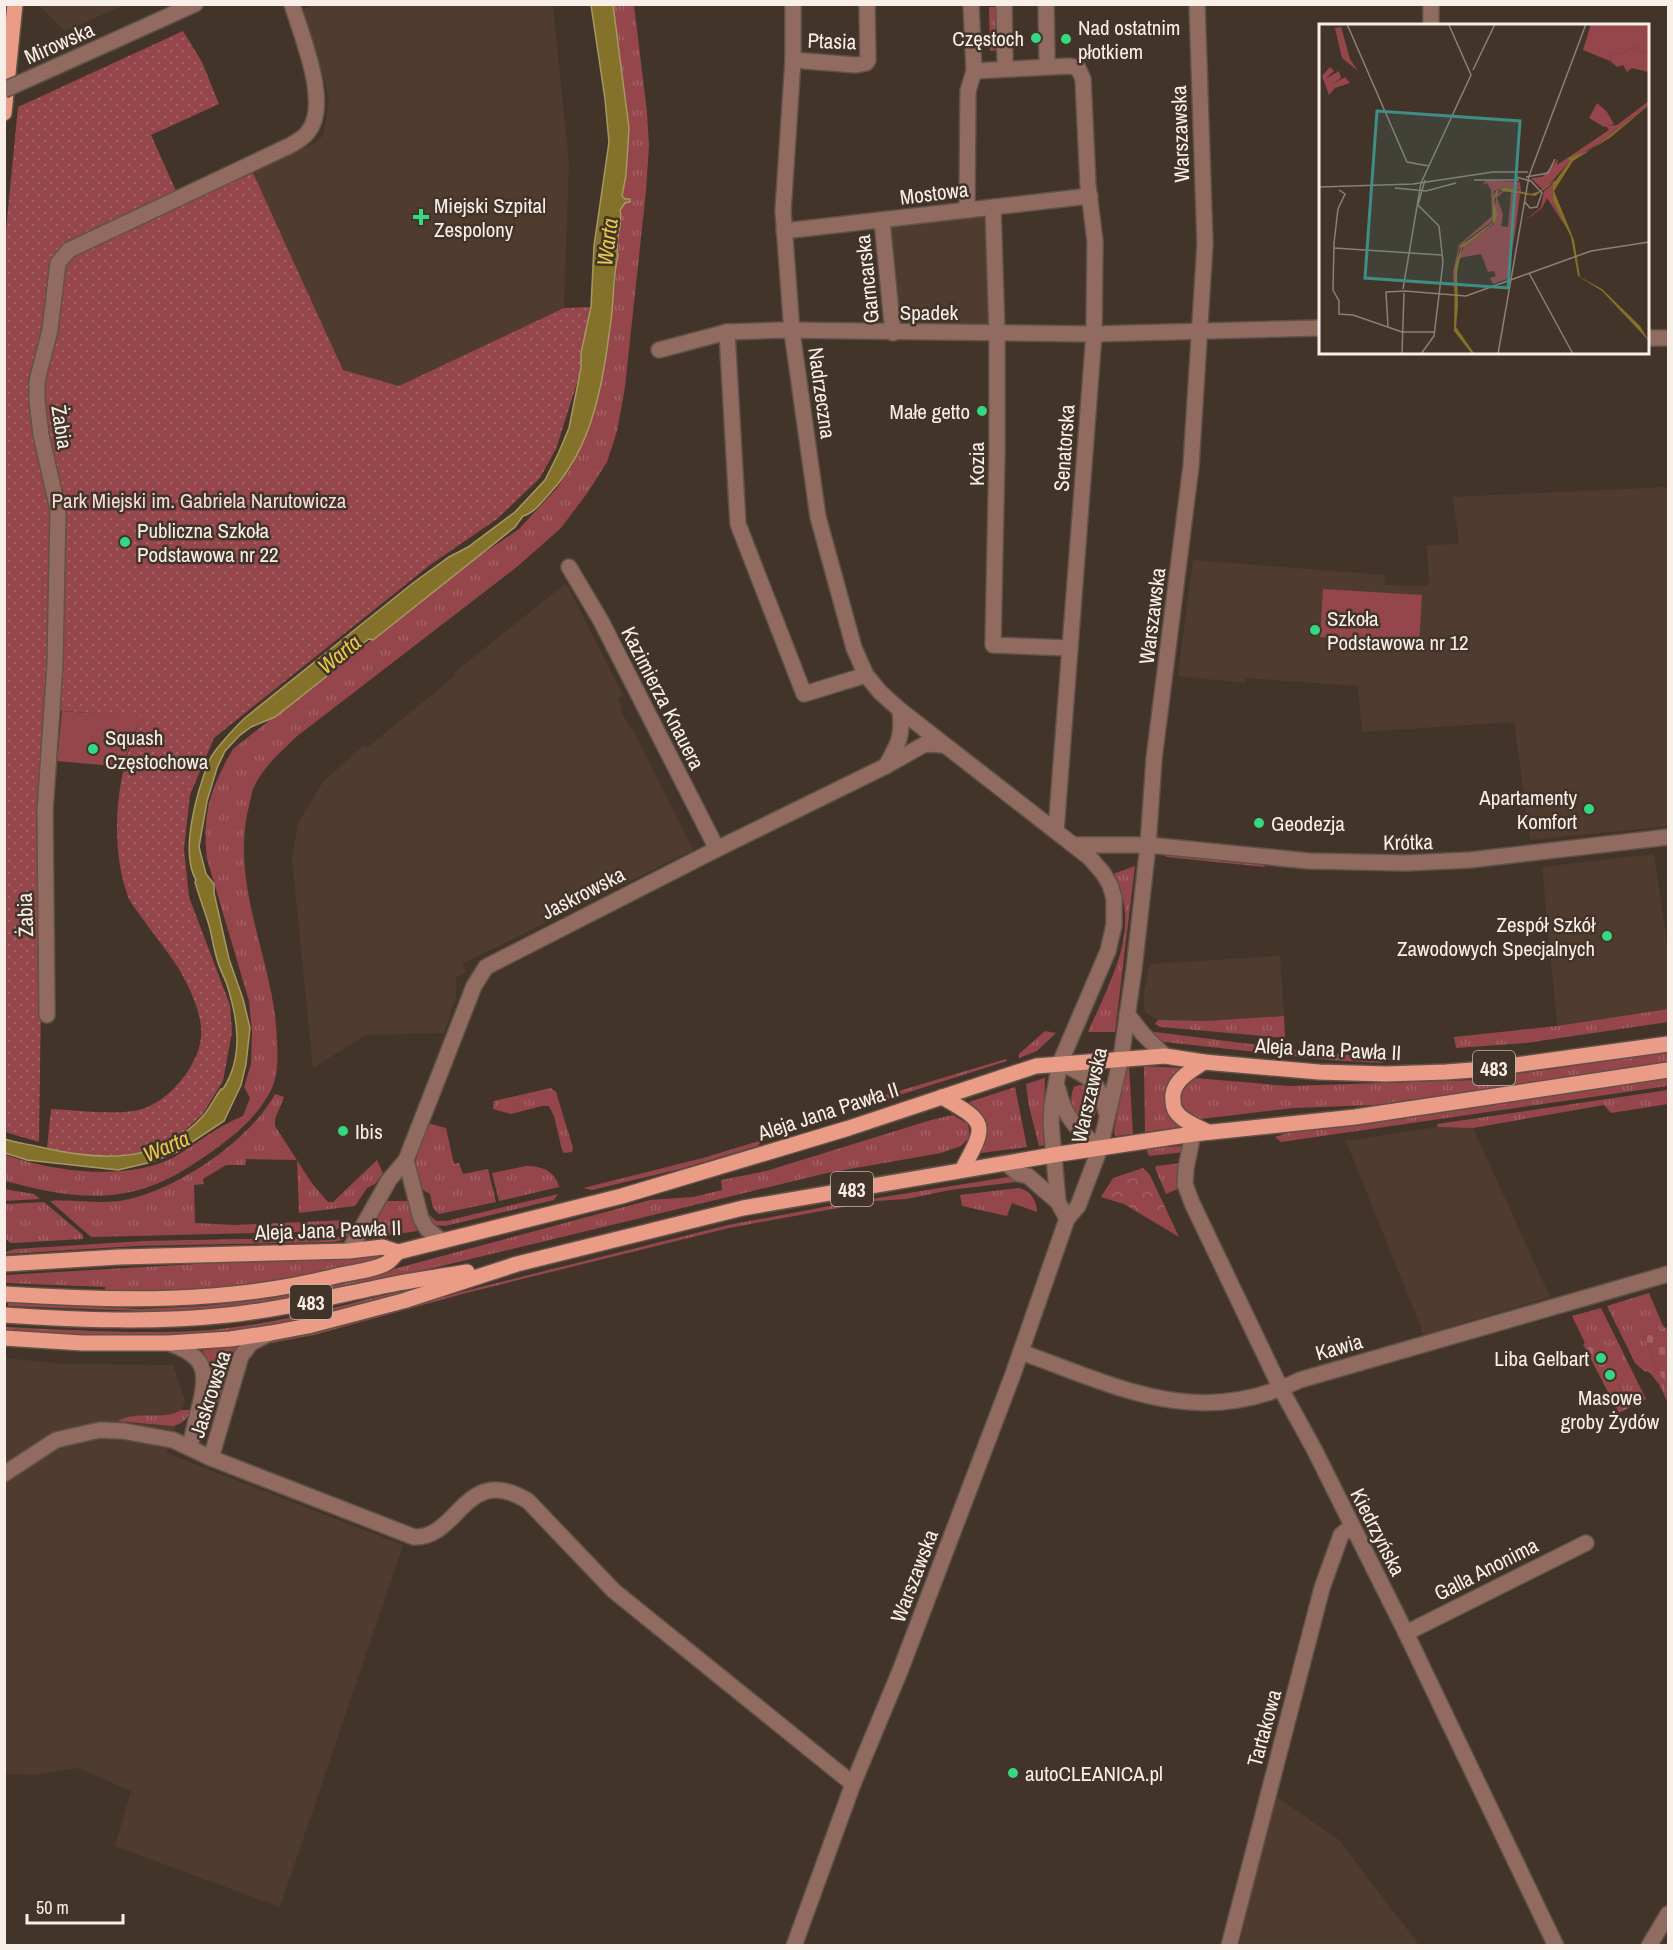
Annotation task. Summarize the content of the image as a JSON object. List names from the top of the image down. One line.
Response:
{"streets":{"main road":["Aleja Jana Pawła II","483"],"street":["Ptasia","Mirowska","Warszawska","Mostowa","Garncarska","Spadek","Nadrzeczna","Żabia","Senatorska","Kozia","Kazimierza Knauera","Krótka","Jaskrowska","Kawia","Kiedrzyńska","Galla Anonima","Tartakowa"]},"crossings":[["Ptasia","Nadrzeczna"],["Warszawska","Spadek"],["Warszawska","Nadrzeczna"],["Warszawska","Krótka"],["Warszawska","Aleja Jana Pawła II"],["Warszawska","483"],["Warszawska","Kawia"],["Mostowa","Garncarska"],["Mostowa","Nadrzeczna"],["Mostowa","Senatorska"],["Mostowa","Kozia"],["Garncarska","Spadek"],["Spadek","Nadrzeczna"],["Spadek","Senatorska"],["Spadek","Kozia"],["Nadrzeczna","Senatorska"],["Nadrzeczna","Krótka"],["Nadrzeczna","Jaskrowska"],["Senatorska","Kozia"],["Kazimierza Knauera","Jaskrowska"],["Jaskrowska","Aleja Jana Pawła II"],["Jaskrowska","483"],["483","Kiedrzyńska"],["Kawia","Kiedrzyńska"],["Kiedrzyńska","Galla Anonima"],["Kiedrzyńska","Tartakowa"]],"water":["Warta"],"parks":["Park Miejski im. Gabriela Narutowicza"],"places":{"other":["Częstoch","Nad ostatnim płotkiem","Małe getto","Publiczna Szkoła Podstawowa nr 22","Szkoła Podstawowa nr 12","Squash Częstochowa","Apartamenty Komfort","Geodezja","Zespół Szkół Zawodowych Specjalnych","Ibis","Liba Gelbart","Masowe groby Żydów","autoCLEANICA.pl"],"health":["Miejski Szpital Zespolony"]},"scale_bar":"50 m"}
